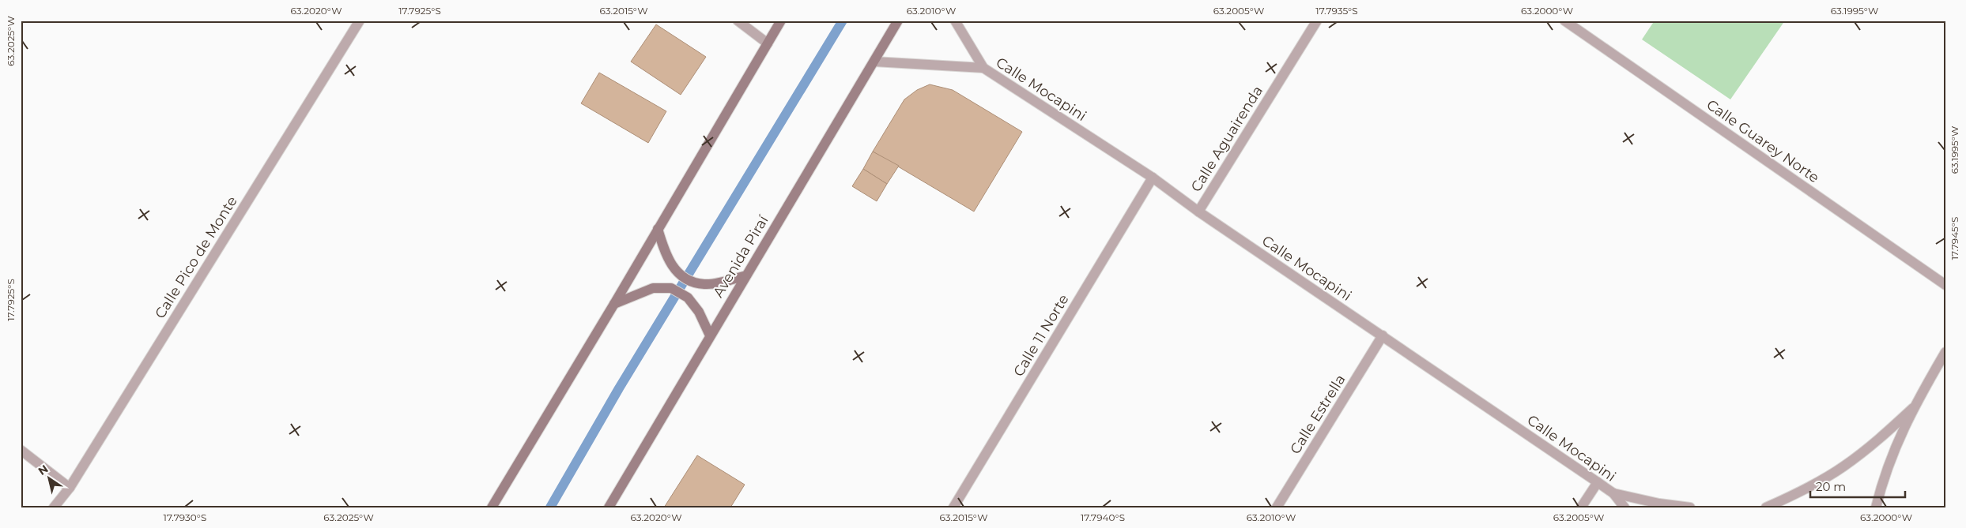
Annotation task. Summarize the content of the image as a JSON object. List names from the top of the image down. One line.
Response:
{"streets":{"main road":["Avenida Piraí"],"street":["Calle Mocapini","Calle Aguairenda","Calle Guarey Norte","Calle Pico de Monte","Calle 11 Norte","Calle Estrella"]},"crossings":[["Calle Mocapini","Calle Aguairenda"],["Calle Mocapini","Avenida Piraí"],["Calle Mocapini","Calle 11 Norte"],["Calle Mocapini","Calle Estrella"]],"scale_bar":"20 m","north":"top left","coordinates":["63.2020°W","17.7925°S","63.2015°W","63.2010°W","63.2005°W","17.7935°S","63.2000°W","63.1995°W","63.2025°W","17.7945°S","17.7930°S","17.7940°S"]}
